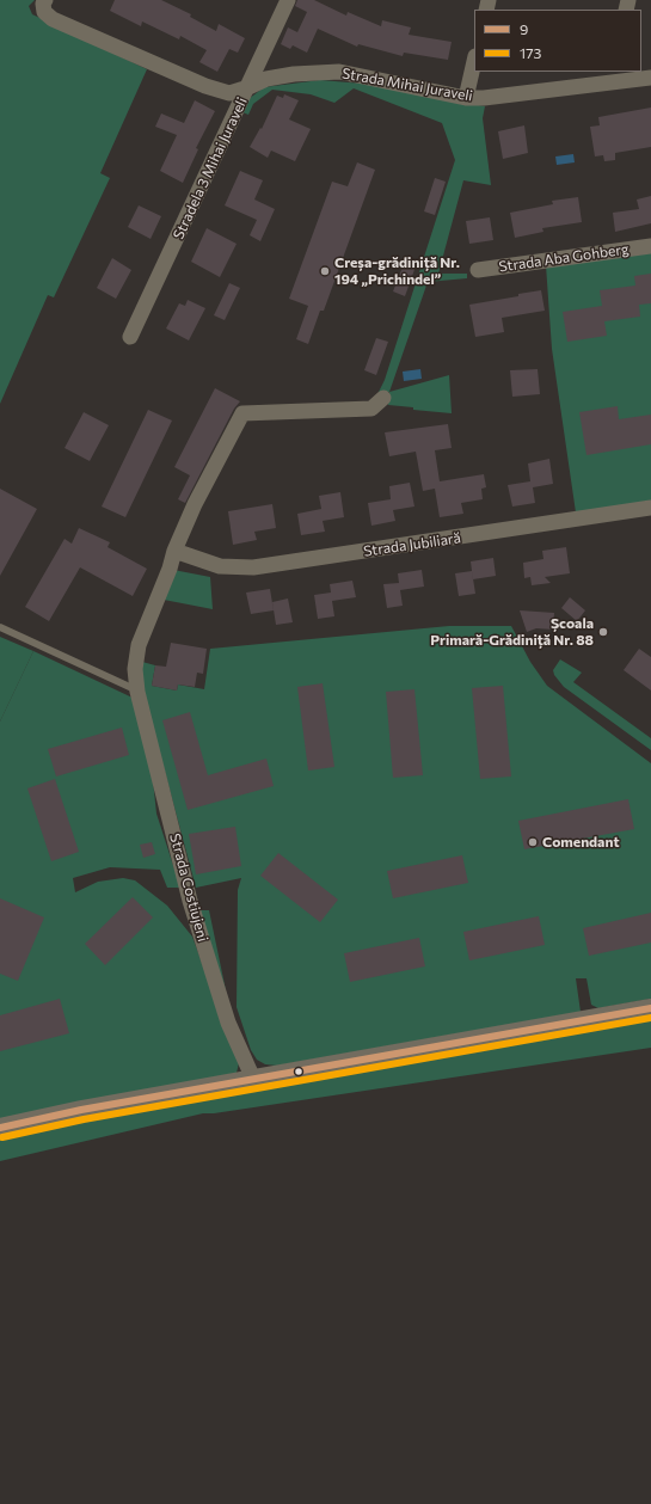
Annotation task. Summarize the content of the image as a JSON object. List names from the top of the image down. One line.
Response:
{"streets":{"street":["Strada Mihai Juraveli","Stradela 3 Mihai Juraveli","Strada Aba Gohberg","Strada Jubiliară","Strada Costiujeni"]},"crossings":[["Strada Mihai Juraveli","Stradela 3 Mihai Juraveli"]],"places":["Creșa-grădiniță Nr. 194 „Prichindel”","Școala Primară-Grădiniță Nr. 88","Comendant"],"lines":["transit line 9","transit line 173"],"legend":["9","173"]}
